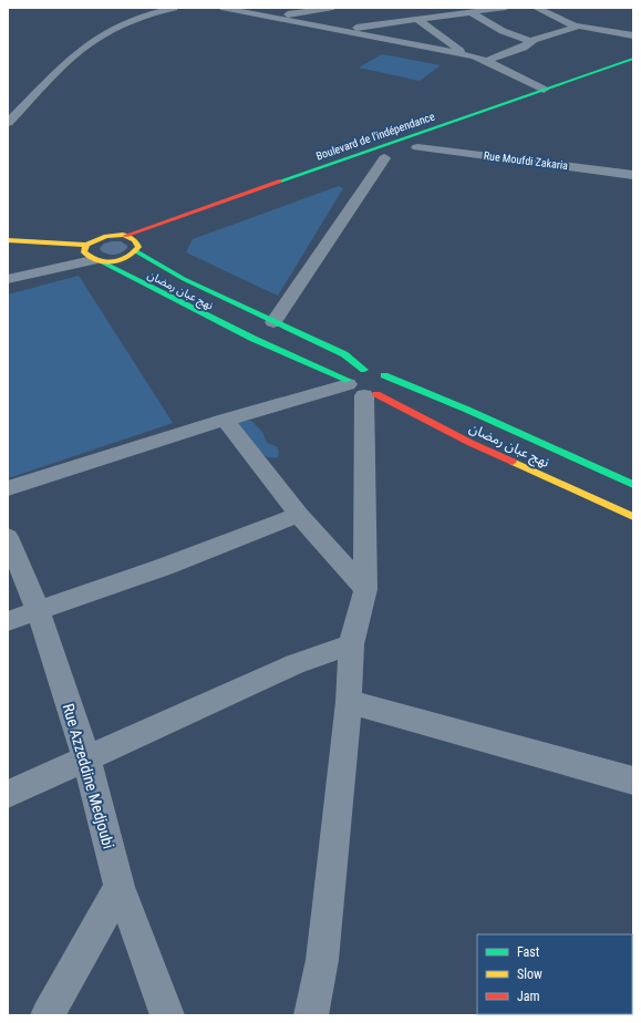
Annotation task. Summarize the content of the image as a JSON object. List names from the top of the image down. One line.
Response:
{"streets":{"main road":["Boulevard de l'indépendance","نهج عبان رمضان"],"street":["Rue Moufdi Zakaria","Rue Azzeddine Medjoubi"]},"crossings":[["Boulevard de l'indépendance","Rue Moufdi Zakaria"],["Boulevard de l'indépendance","نهج عبان رمضان"]],"legend":["Fast","Slow","Jam"]}
